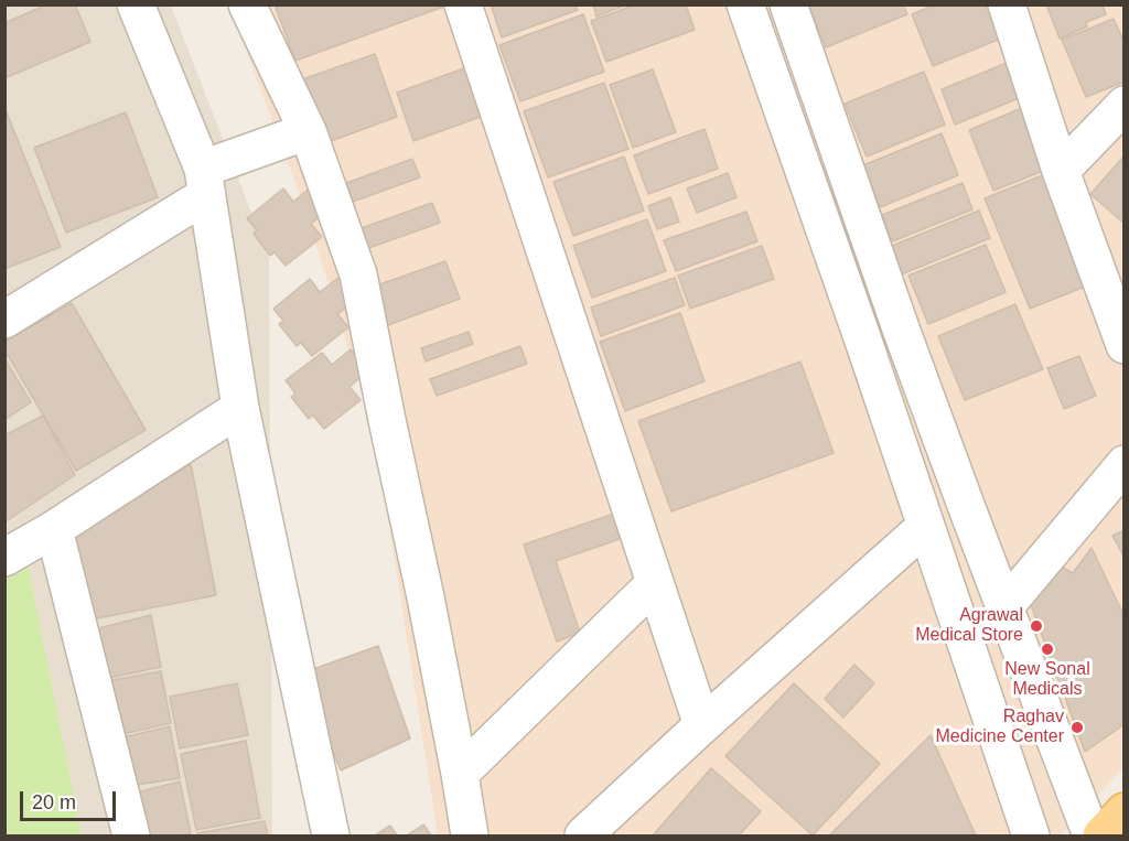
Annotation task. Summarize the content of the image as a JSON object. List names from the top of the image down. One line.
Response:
{"places":["Agrawal Medical Store","New Sonal Medicals","Raghav Medicine Center"],"scale_bar":"20 m"}
